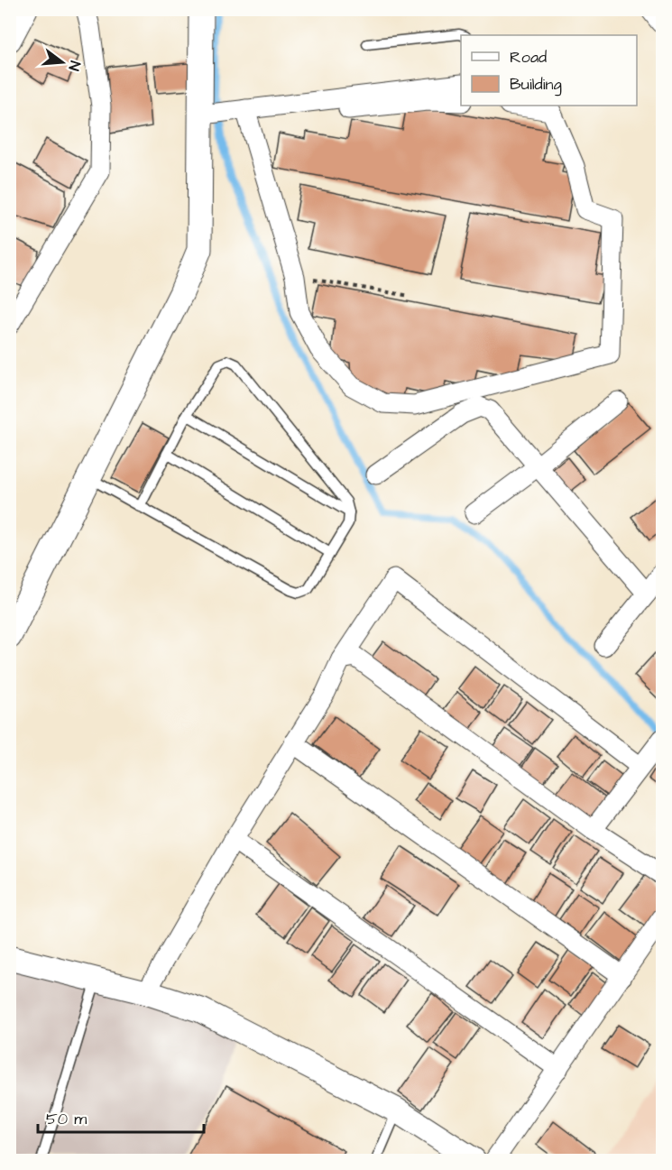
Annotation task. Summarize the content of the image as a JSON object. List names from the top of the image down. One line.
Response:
{"legend":["Road","Building"],"scale_bar":"50 m","north":"right"}
